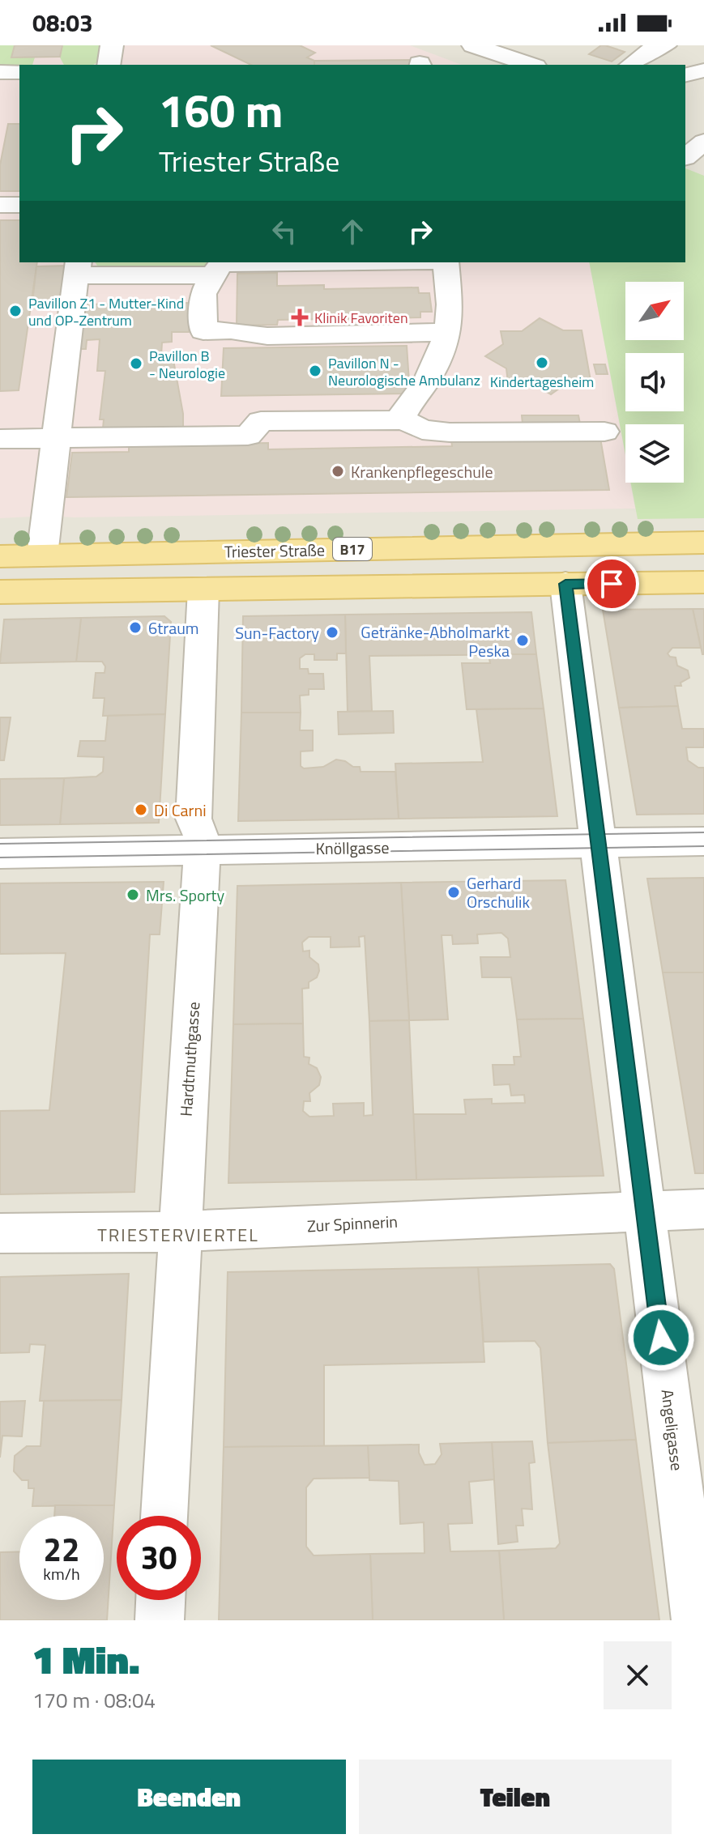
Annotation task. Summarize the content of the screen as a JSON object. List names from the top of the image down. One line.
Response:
{"streets":{"main road":["B17","Triester Straße"],"street":["Knöllgasse","Hardtmuthgasse","Zur Spinnerin","Angeligasse"]},"crossings":[["Knöllgasse","Hardtmuthgasse"],["Knöllgasse","Angeligasse"],["Hardtmuthgasse","Zur Spinnerin"],["Zur Spinnerin","Angeligasse"]],"districts":["TRIESTERVIERTEL"],"places":{"other":["Pavillon Z1 - Mutter-Kind und OP-Zentrum","Kindertagesheim","Pavillon B - Neurologie","Pavillon N - Neurologische Ambulanz","Krankenpflegeschule","6traum","Sun-Factory","Getränke-Abholmarkt Peska","Di Carni","Gerhard Orschulik","Mrs. Sporty"],"health":["Klinik Favoriten"]},"north":"top right","page":{"status":"08:03","turn":["160 m","Triester Straße"],"speed":"22 km/h","limit":"30","heading":["1 Min.","170 m · 08:04"],"buttons":["Beenden","Teilen"]}}
